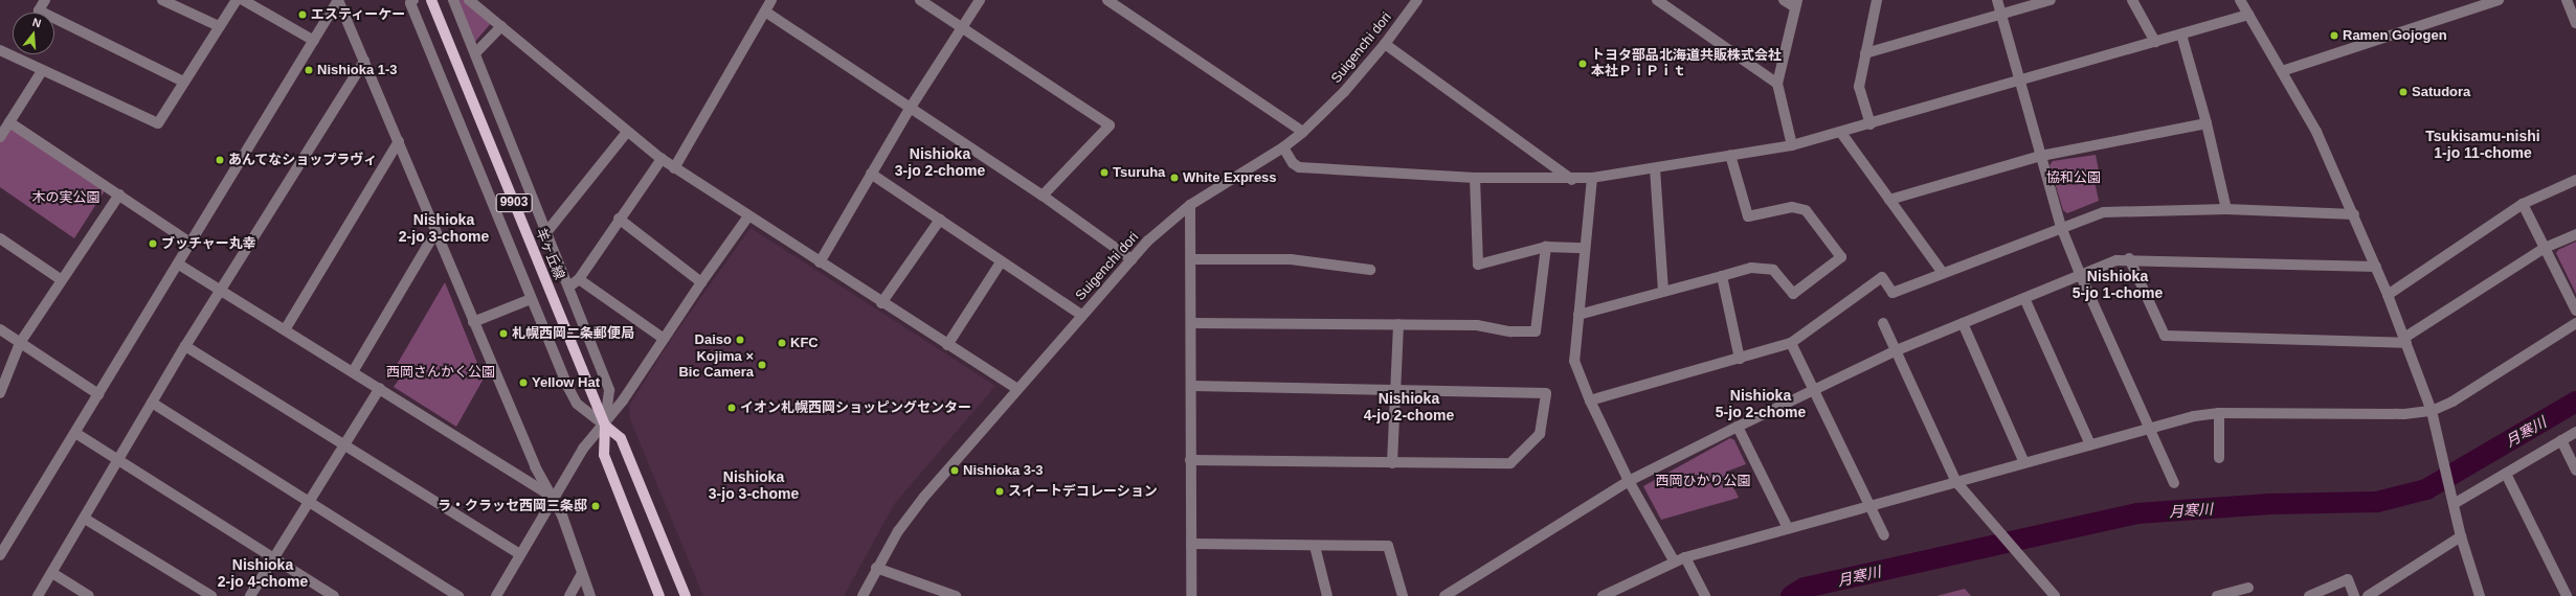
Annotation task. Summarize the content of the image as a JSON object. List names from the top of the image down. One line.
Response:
{"streets":{"main road":["9903","羊ヶ丘線"],"street":["Suigenchi dori"]},"districts":["Tsukisamu-nishi 1-jo 11-chome","Nishioka 3-jo 2-chome","Nishioka 2-jo 3-chome","Nishioka 5-jo 1-chome","Nishioka 5-jo 2-chome","Nishioka 4-jo 2-chome","Nishioka 3-jo 3-chome","Nishioka 2-jo 4-chome"],"water":["月寒川"],"parks":["協和公園","木の実公園","西岡さんかく公園","西岡ひかり公園"],"places":["エスティーケー","Ramen Gojogen","トヨタ部品北海道共販株式会社 本社ＰｉＰｉｔ","Nishioka 1-3","Satudora","あんてなショップラヴィ","Tsuruha","White Express","ブッチャー丸幸","札幌西岡二条郵便局","Daiso","KFC","Kojima × Bic Camera","Yellow Hat","イオン札幌西岡ショッピングセンター","Nishioka 3-3","スイートデコレーション","ラ・クラッセ西岡三条邸"],"north":"top"}
